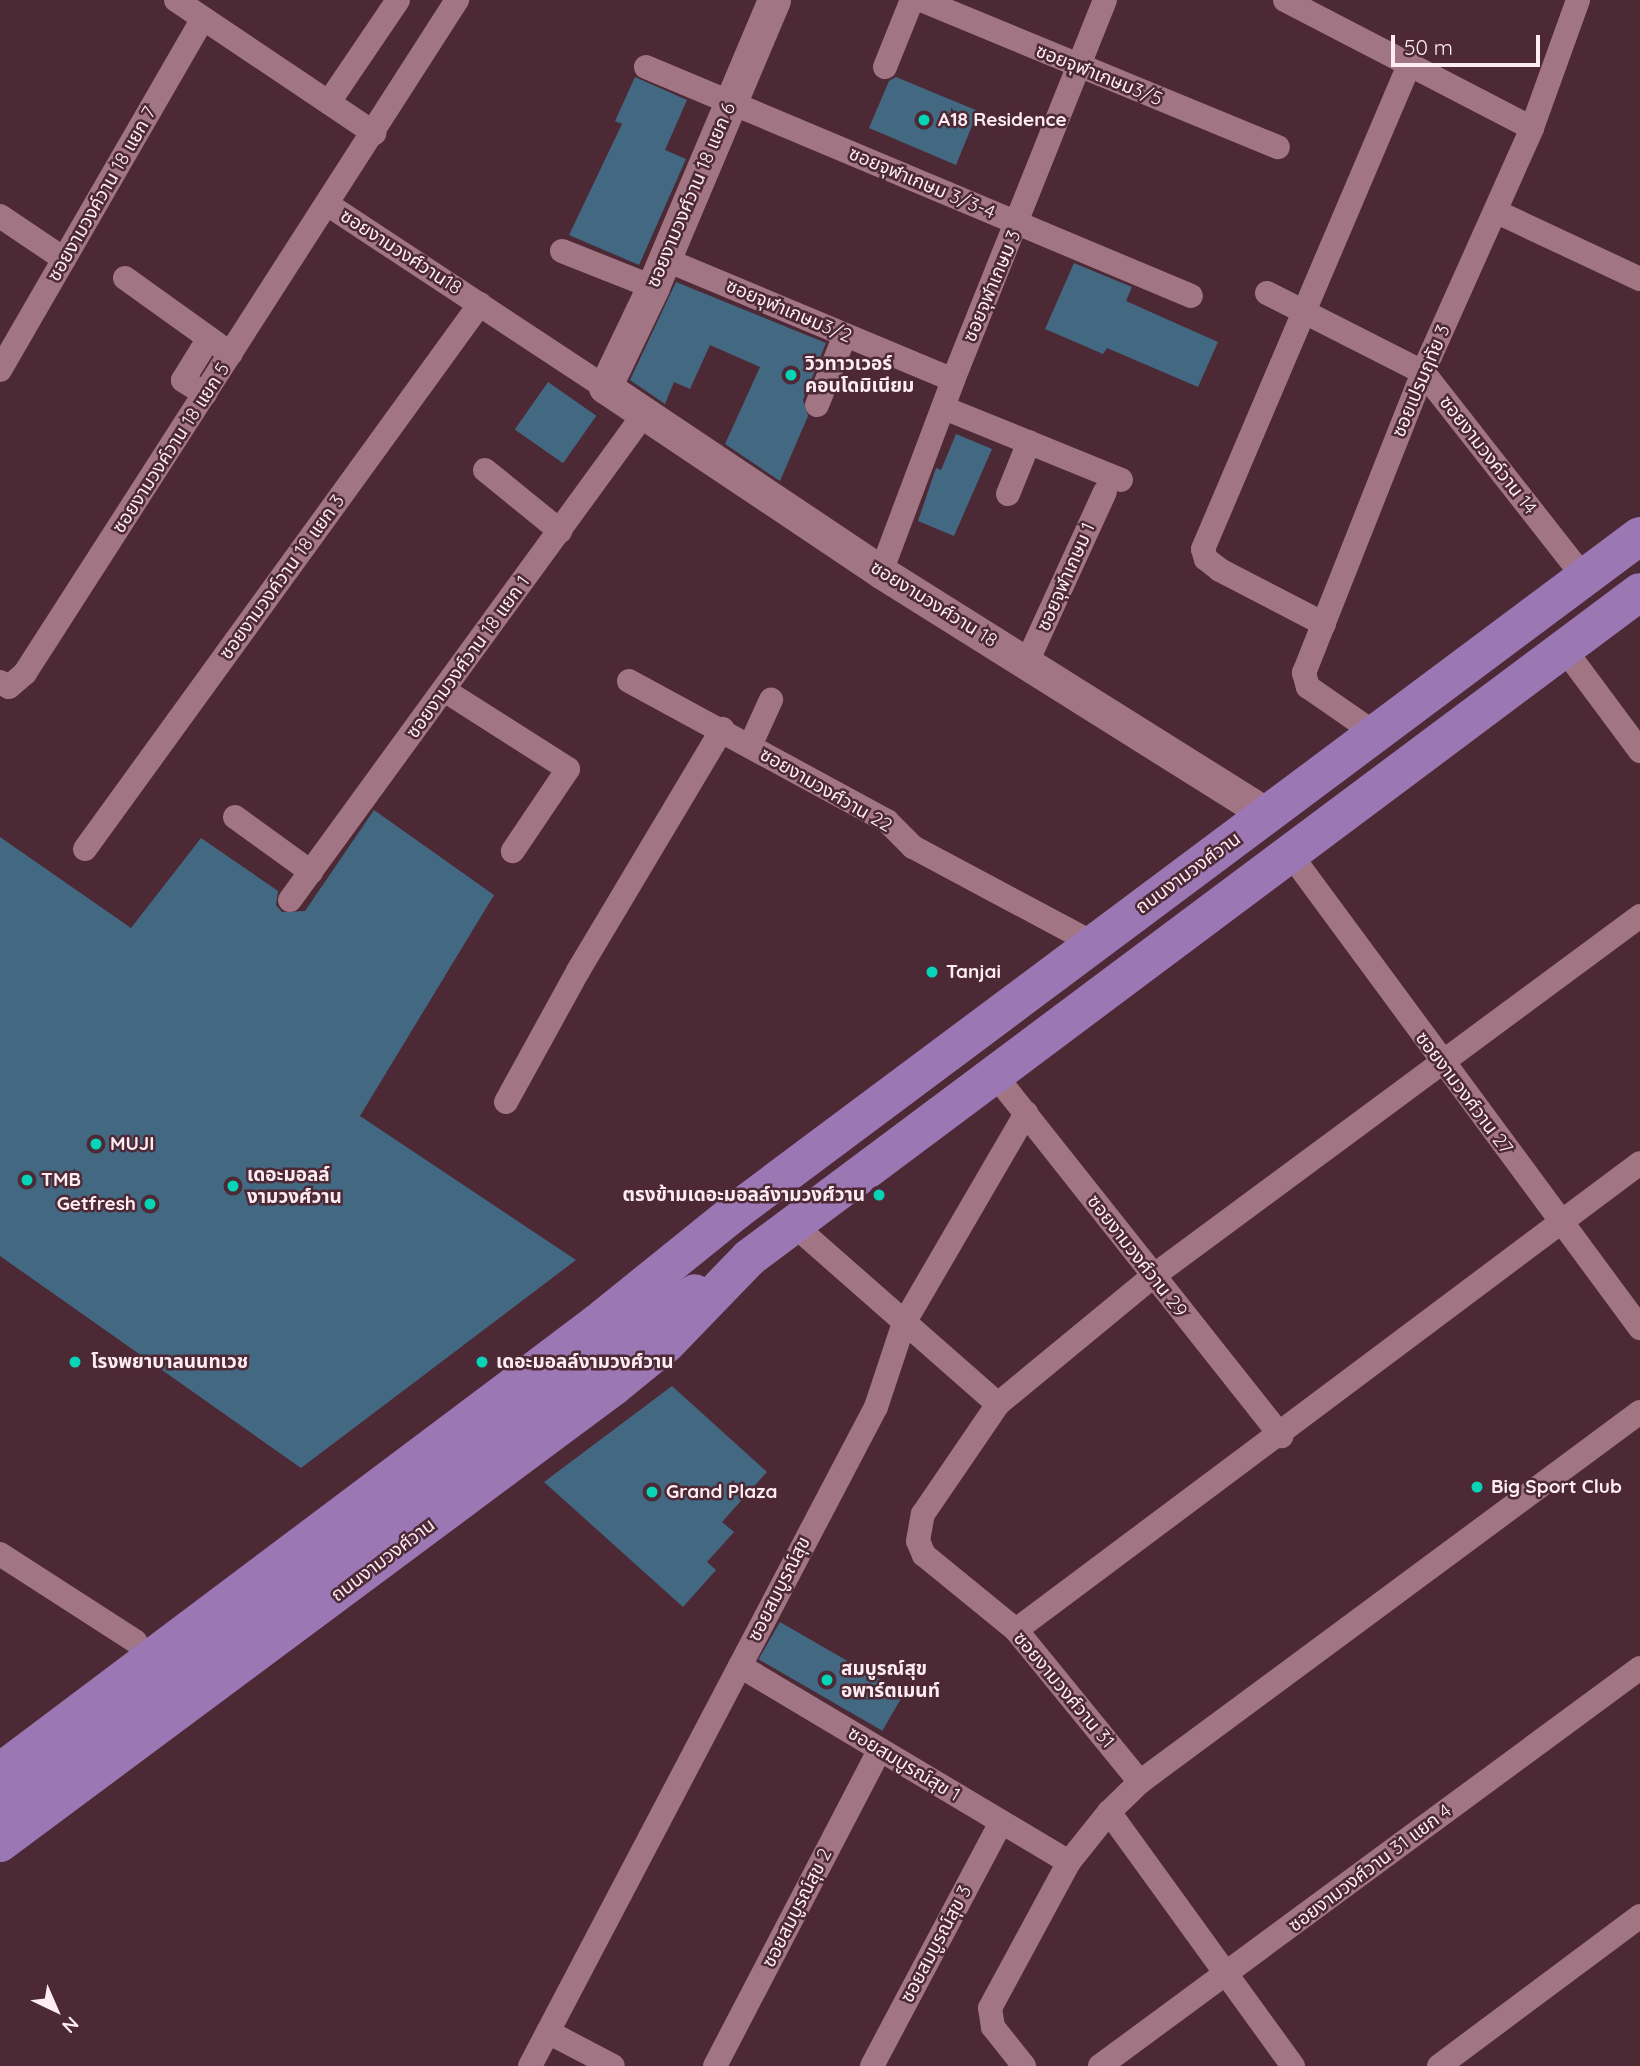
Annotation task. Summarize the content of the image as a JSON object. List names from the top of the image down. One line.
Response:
{"streets":{"main road":["ถนนงามวงศ์วาน"],"street":["ซอยจุฬาเกษม3/5","ซอยจุฬาเกษม 3/3-4","ซอยงามวงค์วาน 18 แยก 7","ซอยงามวงศ์วาน 18 แยก 6","ซอยงามวงศ์วาน18","ซอยจุฬาเกษม 3","ซอยจุฬาเกษม3/2","ซอยเปรมฤทัย 3","ซอยงามวงค์วาน 18 แยก 5","ซอยงามวงค์วาน 14","ซอยงามวงค์วาน 18 แยก 3","ซอยจุฬาเกษม 1","ซอยงามวงศ์วาน 18","ซอยงามวงศ์วาน 18 แยก 1","ซอยงามวงศ์วาน 22","ซอยงามวงศ์วาน 27","ซอยงามวงศ์วาน 29","ซอยสมบูรณ์สุข","ซอยงามวงศ์วาน 31","ซอยสมบูรณ์สุข 1","ซอยงามวงศ์วาน 31 แยก 4","ซอยสมบูรณ์สุข 2","ซอยสมบูรณ์สุข 3"]},"crossings":[["ซอยจุฬาเกษม3/5","ซอยจุฬาเกษม 3"],["ซอยจุฬาเกษม 3/3-4","ซอยงามวงศ์วาน 18 แยก 6"],["ซอยจุฬาเกษม 3/3-4","ซอยจุฬาเกษม 3"],["ซอยงามวงศ์วาน 18 แยก 6","ซอยงามวงศ์วาน18"],["ซอยงามวงศ์วาน 18 แยก 6","ซอยจุฬาเกษม3/2"],["ซอยงามวงศ์วาน 18 แยก 6","ซอยงามวงศ์วาน 18"],["ซอยงามวงศ์วาน18","ซอยงามวงค์วาน 18 แยก 5"],["ซอยงามวงศ์วาน18","ซอยงามวงค์วาน 18 แยก 3"],["ซอยงามวงศ์วาน18","ซอยงามวงศ์วาน 18"],["ซอยจุฬาเกษม 3","ซอยจุฬาเกษม3/2"],["ซอยจุฬาเกษม 3","ซอยงามวงศ์วาน 18"],["ซอยเปรมฤทัย 3","ซอยงามวงค์วาน 14"],["ซอยเปรมฤทัย 3","ถนนงามวงศ์วาน"],["ซอยงามวงค์วาน 14","ถนนงามวงศ์วาน"],["ซอยจุฬาเกษม 1","ซอยงามวงศ์วาน 18"],["ซอยงามวงศ์วาน 18","ซอยงามวงศ์วาน 18 แยก 1"],["ซอยงามวงศ์วาน 18","ถนนงามวงศ์วาน"],["ซอยงามวงศ์วาน 22","ถนนงามวงศ์วาน"],["ถนนงามวงศ์วาน","ซอยงามวงศ์วาน 27"],["ถนนงามวงศ์วาน","ซอยงามวงศ์วาน 29"],["ซอยงามวงศ์วาน 27","ซอยงามวงศ์วาน 31"],["ซอยงามวงศ์วาน 29","ซอยสมบูรณ์สุข"],["ซอยงามวงศ์วาน 29","ซอยงามวงศ์วาน 31"],["ซอยสมบูรณ์สุข","ซอยสมบูรณ์สุข 1"],["ซอยสมบูรณ์สุข 1","ซอยสมบูรณ์สุข 2"],["ซอยสมบูรณ์สุข 1","ซอยสมบูรณ์สุข 3"]],"places":["A18 Residence","วิวทาวเวอร์ คอนโดมิเนียม","Tanjai","MUJI","TMB","เดอะมอลล์ งามวงศ์วาน","ตรงข้ามเดอะมอลล์งามวงศ์วาน","Getfresh","โรงพยาบาลนนทเวช","เดอะมอลล์งามวงศ์วาน","Big Sport Club","Grand Plaza","สมบูรณ์สุข อพาร์ตเมนท์"],"scale_bar":"50 m","north":"bottom right"}
